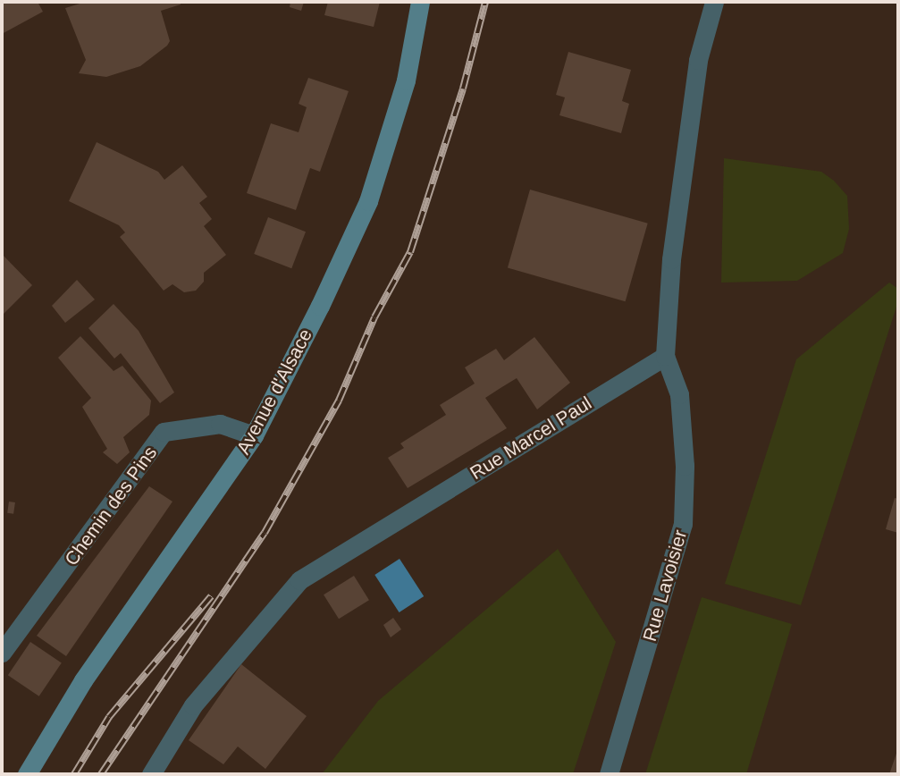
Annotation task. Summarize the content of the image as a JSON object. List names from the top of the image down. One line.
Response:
{"streets":{"main road":["Avenue d'Alsace"],"street":["Rue Marcel Paul","Chemin des Pins","Rue Lavoisier"]},"crossings":[["Avenue d'Alsace","Chemin des Pins"],["Rue Marcel Paul","Rue Lavoisier"]]}
